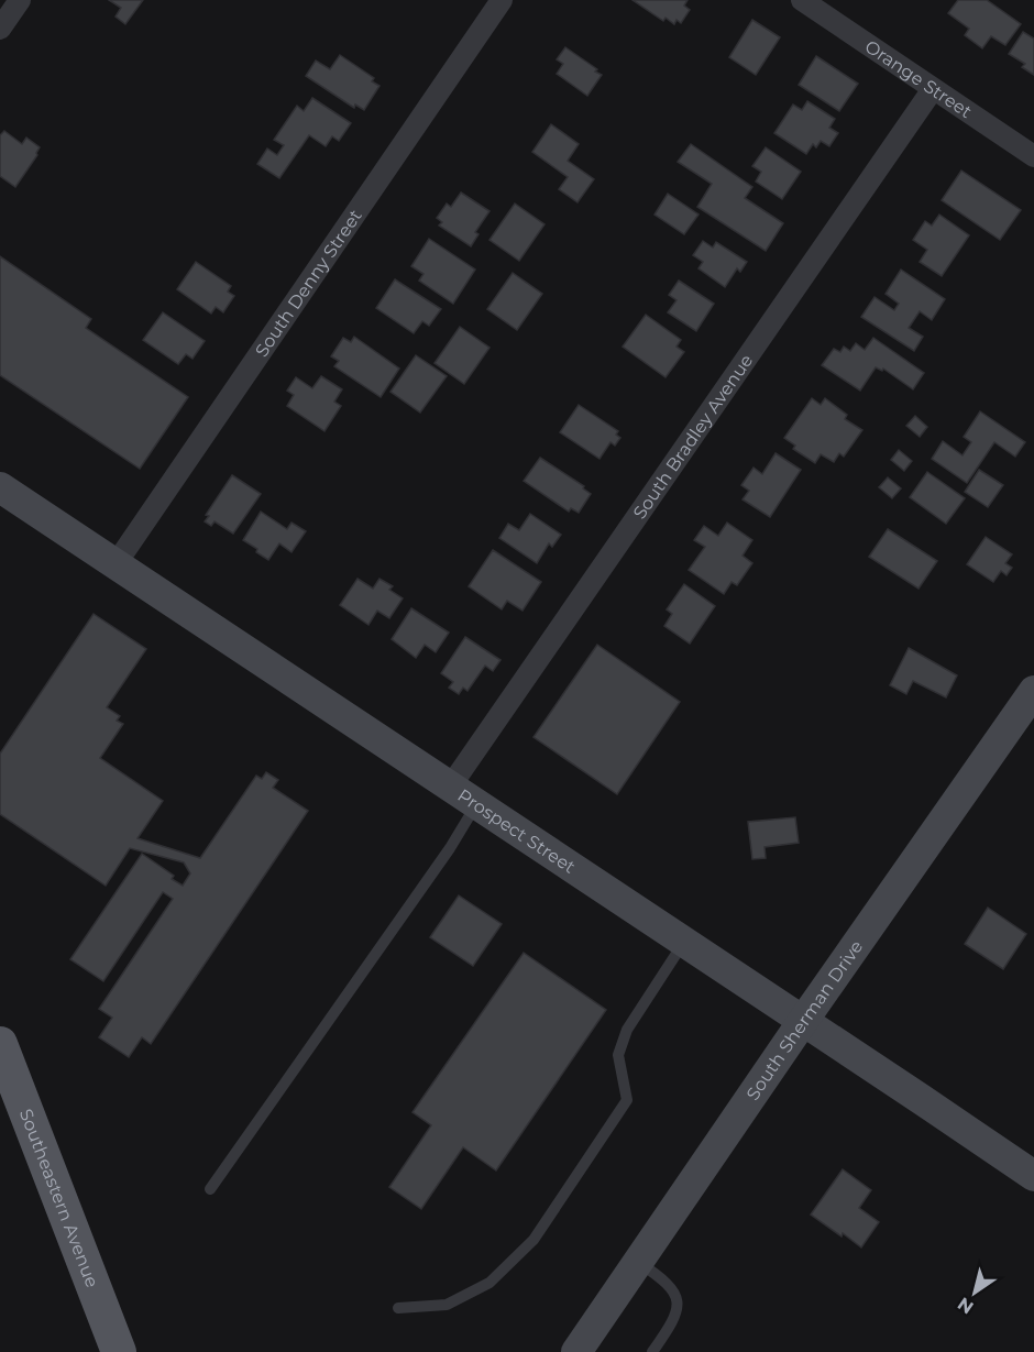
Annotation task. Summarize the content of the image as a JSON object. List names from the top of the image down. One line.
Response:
{"streets":{"main road":["Prospect Street","South Sherman Drive","Southeastern Avenue"],"street":["Orange Street","South Denny Street","South Bradley Avenue"]},"crossings":[["Orange Street","South Bradley Avenue"],["South Denny Street","Prospect Street"],["South Bradley Avenue","Prospect Street"],["Prospect Street","South Sherman Drive"]],"north":"bottom left"}
